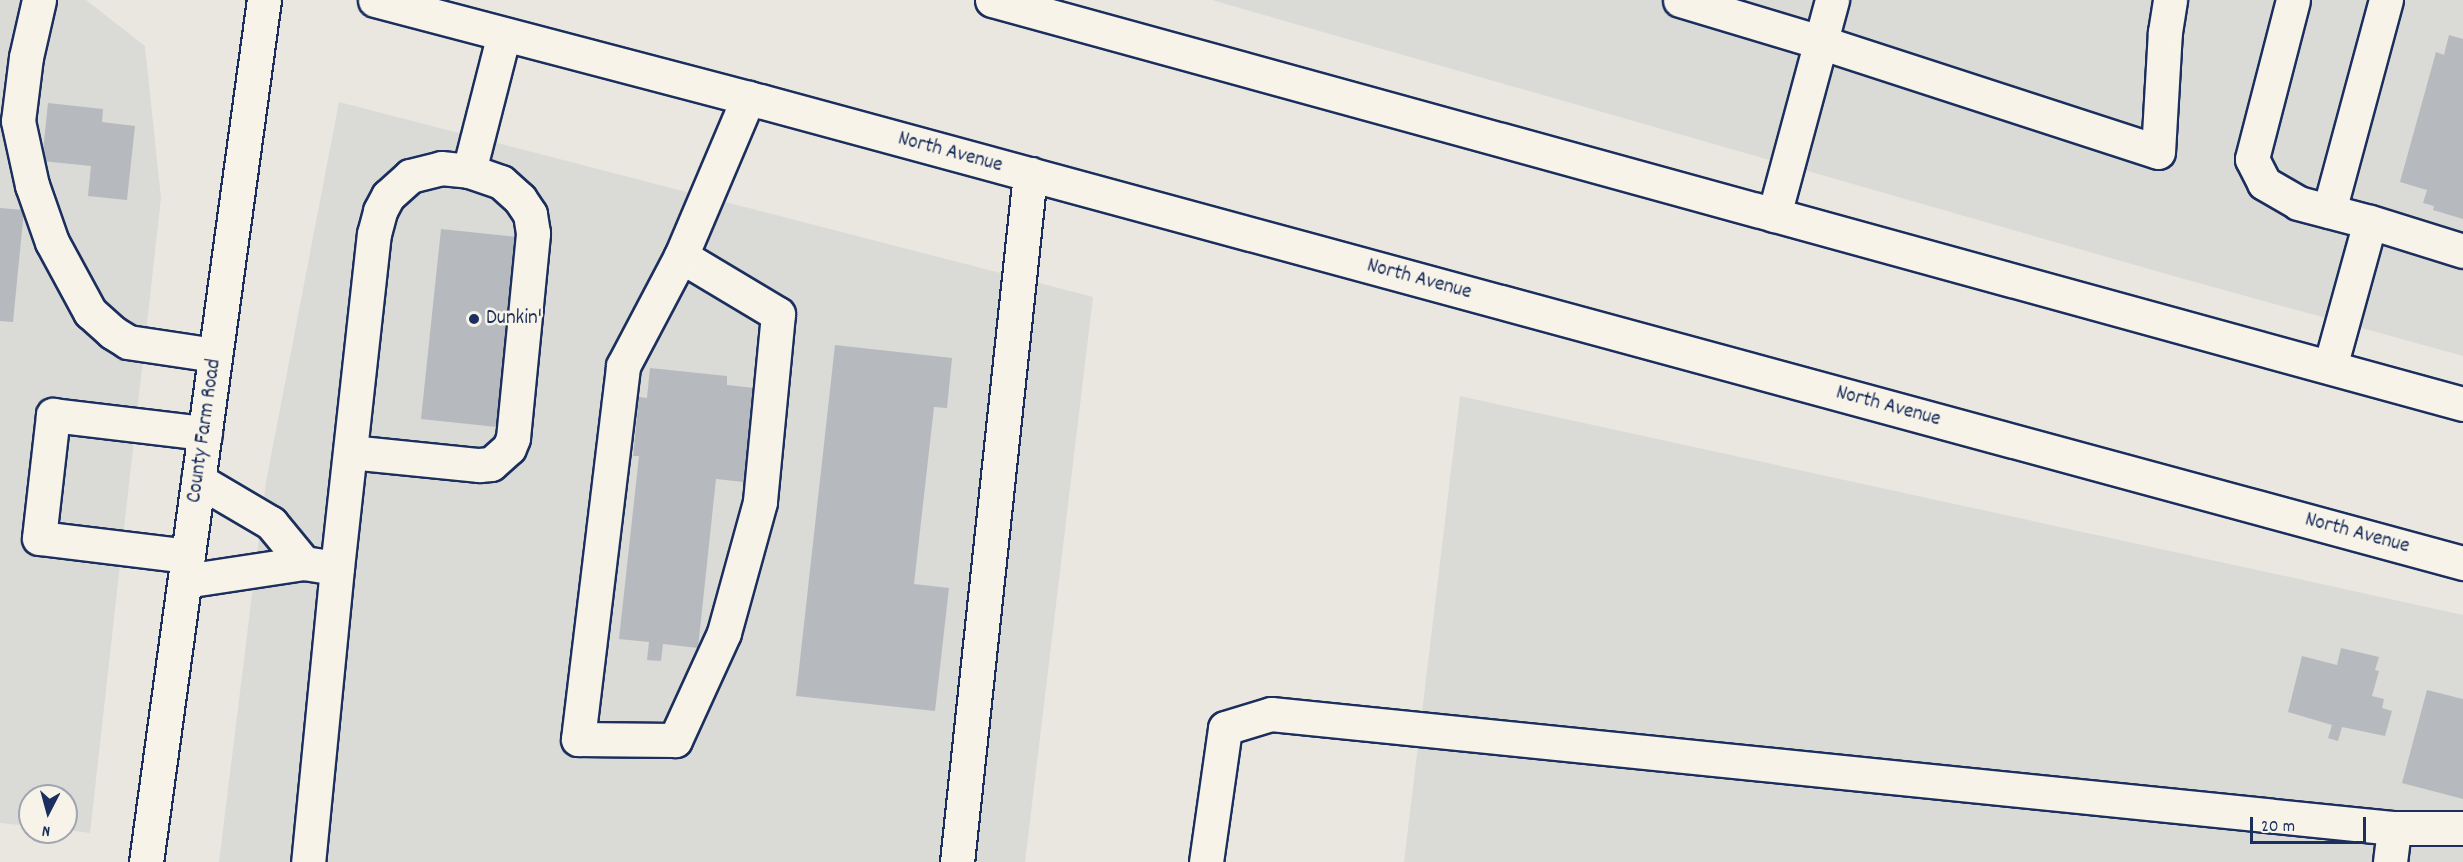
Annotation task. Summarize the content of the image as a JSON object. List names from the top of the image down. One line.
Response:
{"streets":{"main road":["North Avenue","County Farm Road"]},"places":["Dunkin'"],"scale_bar":"20 m","north":"bottom"}
